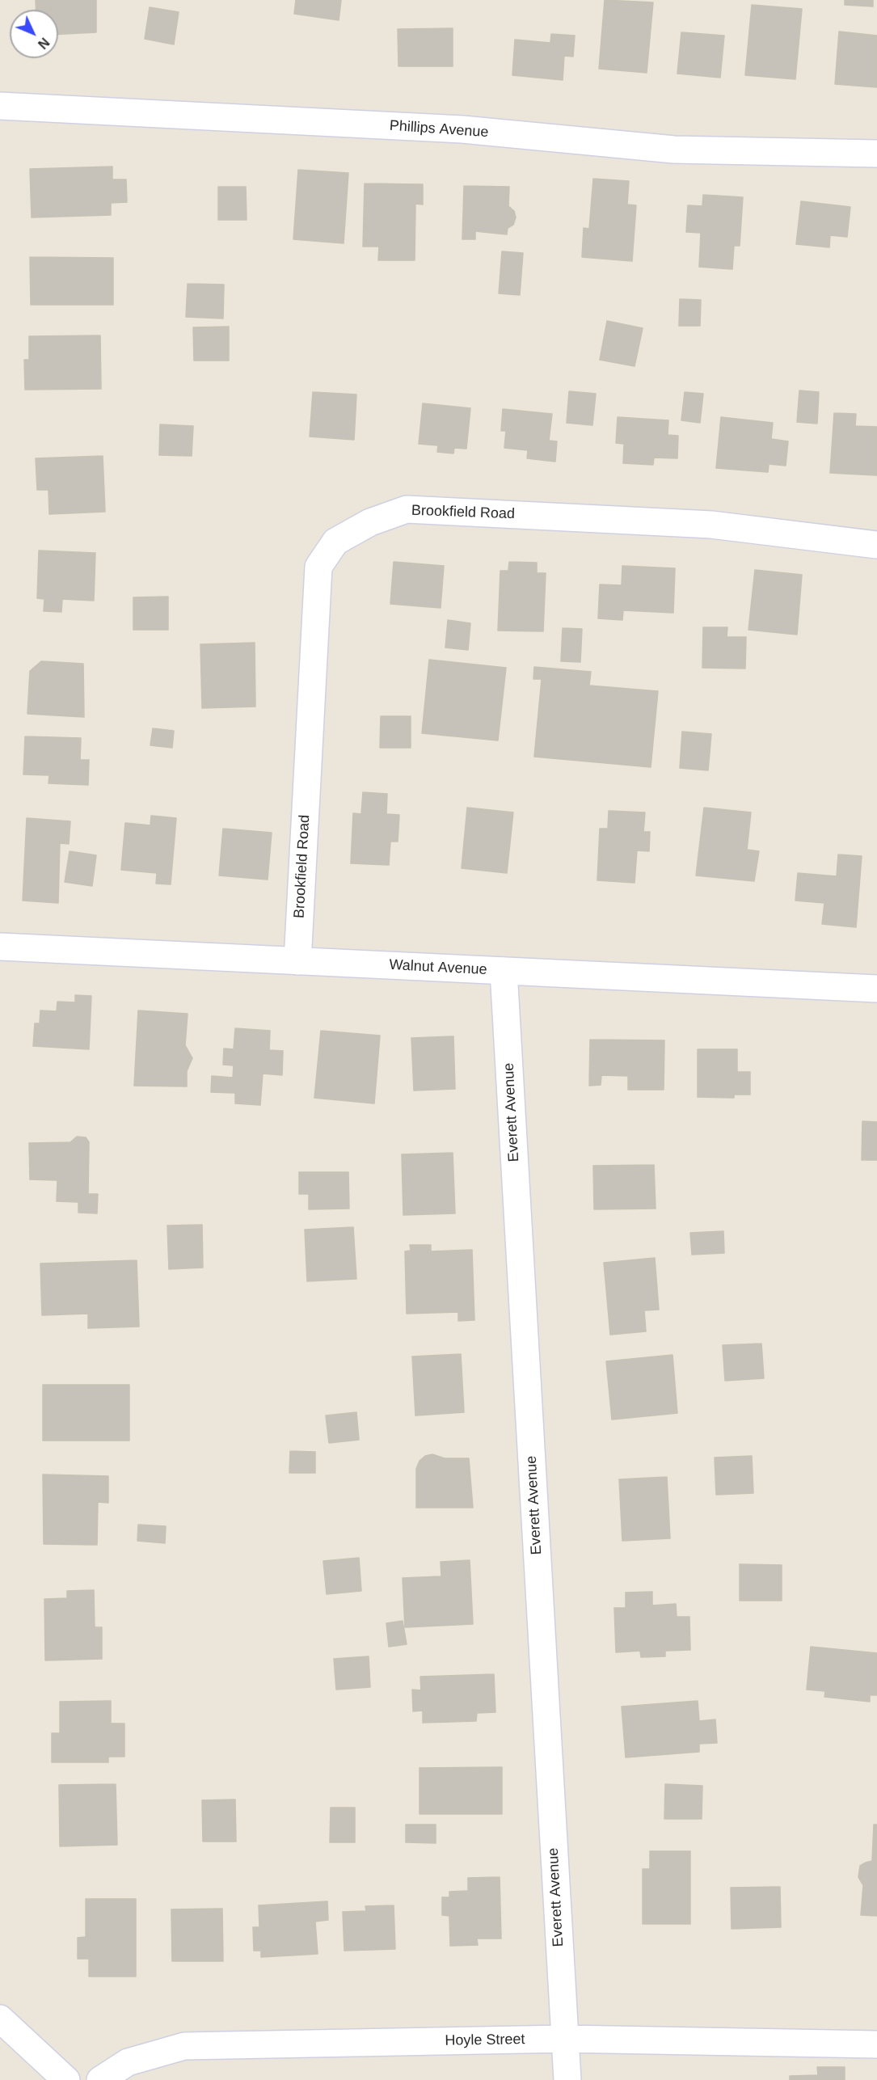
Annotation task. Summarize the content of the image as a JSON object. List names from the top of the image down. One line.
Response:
{"streets":{"street":["Phillips Avenue","Brookfield Road","Walnut Avenue","Everett Avenue","Hoyle Street"]},"crossings":[["Brookfield Road","Walnut Avenue"],["Walnut Avenue","Everett Avenue"],["Everett Avenue","Hoyle Street"]],"north":"bottom right"}
